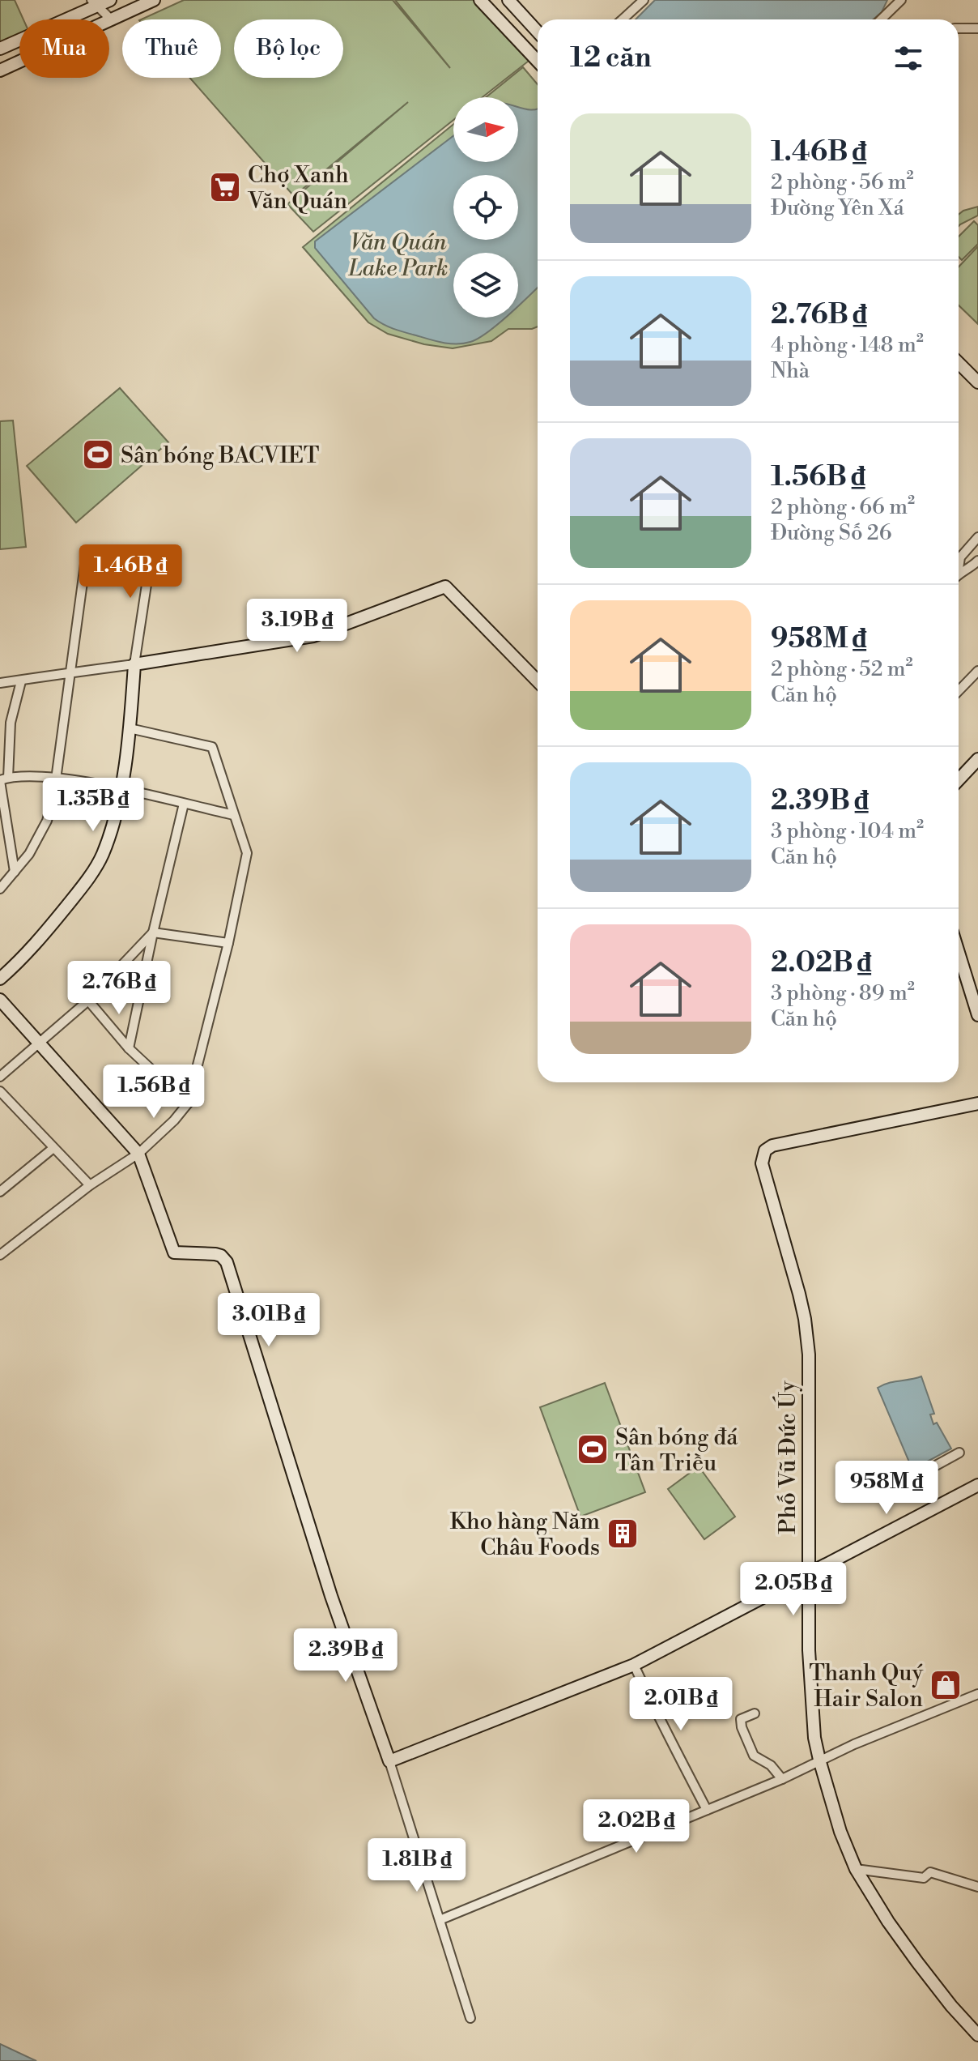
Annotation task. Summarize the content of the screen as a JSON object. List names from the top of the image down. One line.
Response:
{"streets":{"street":["Phố Vũ Đức Úy"]},"parks":["Văn Quán Lake Park"],"places":{"supermarket":["Chợ Xanh Văn Quán"],"sports":["Sân bóng BACVIET","Sân bóng đá Tân Triều"],"building":["Kho hàng Năm Châu Foods"],"shop":["Thanh Quý Hair Salon"]},"north":"right","page":{"chip":["Mua","Thuê","Bộ lọc"],"heading":"12 căn","list":[{"name":"1.46B ₫","note":"2 phòng · 56 m² · Đường Yên Xá"},{"name":"2.76B ₫","note":"4 phòng · 148 m² · Nhà"},{"name":"1.56B ₫","note":"2 phòng · 66 m² · Đường Số 26"},{"name":"958M ₫","note":"2 phòng · 52 m² · Căn hộ"},{"name":"2.39B ₫","note":"3 phòng · 104 m² · Căn hộ"},{"name":"2.02B ₫","note":"3 phòng · 89 m² · Căn hộ"}],"price":["1.46B ₫","3.19B ₫","1.35B ₫","2.76B ₫","1.56B ₫","3.01B ₫","958M ₫","2.05B ₫","2.39B ₫","2.01B ₫","2.02B ₫","1.81B ₫"]}}
